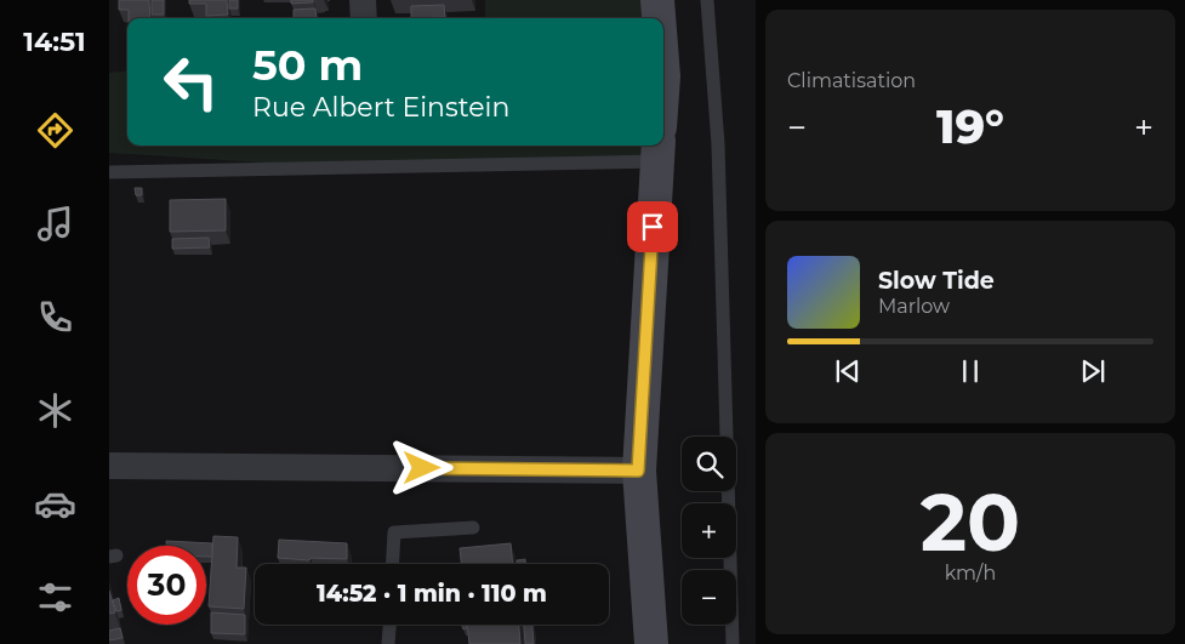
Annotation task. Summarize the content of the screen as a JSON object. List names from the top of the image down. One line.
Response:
{"page":{"tabs":"14:51","tile":["Climatisation",["20","km/h"]],"turn":["50 m","Rue Albert Einstein"],"heat":["−","19°","+"],"song":["Slow Tide","Marlow"],"map_buttons":["+","−"],"limit":"30","trip":"14:52 · 1 min · 110 m"}}
